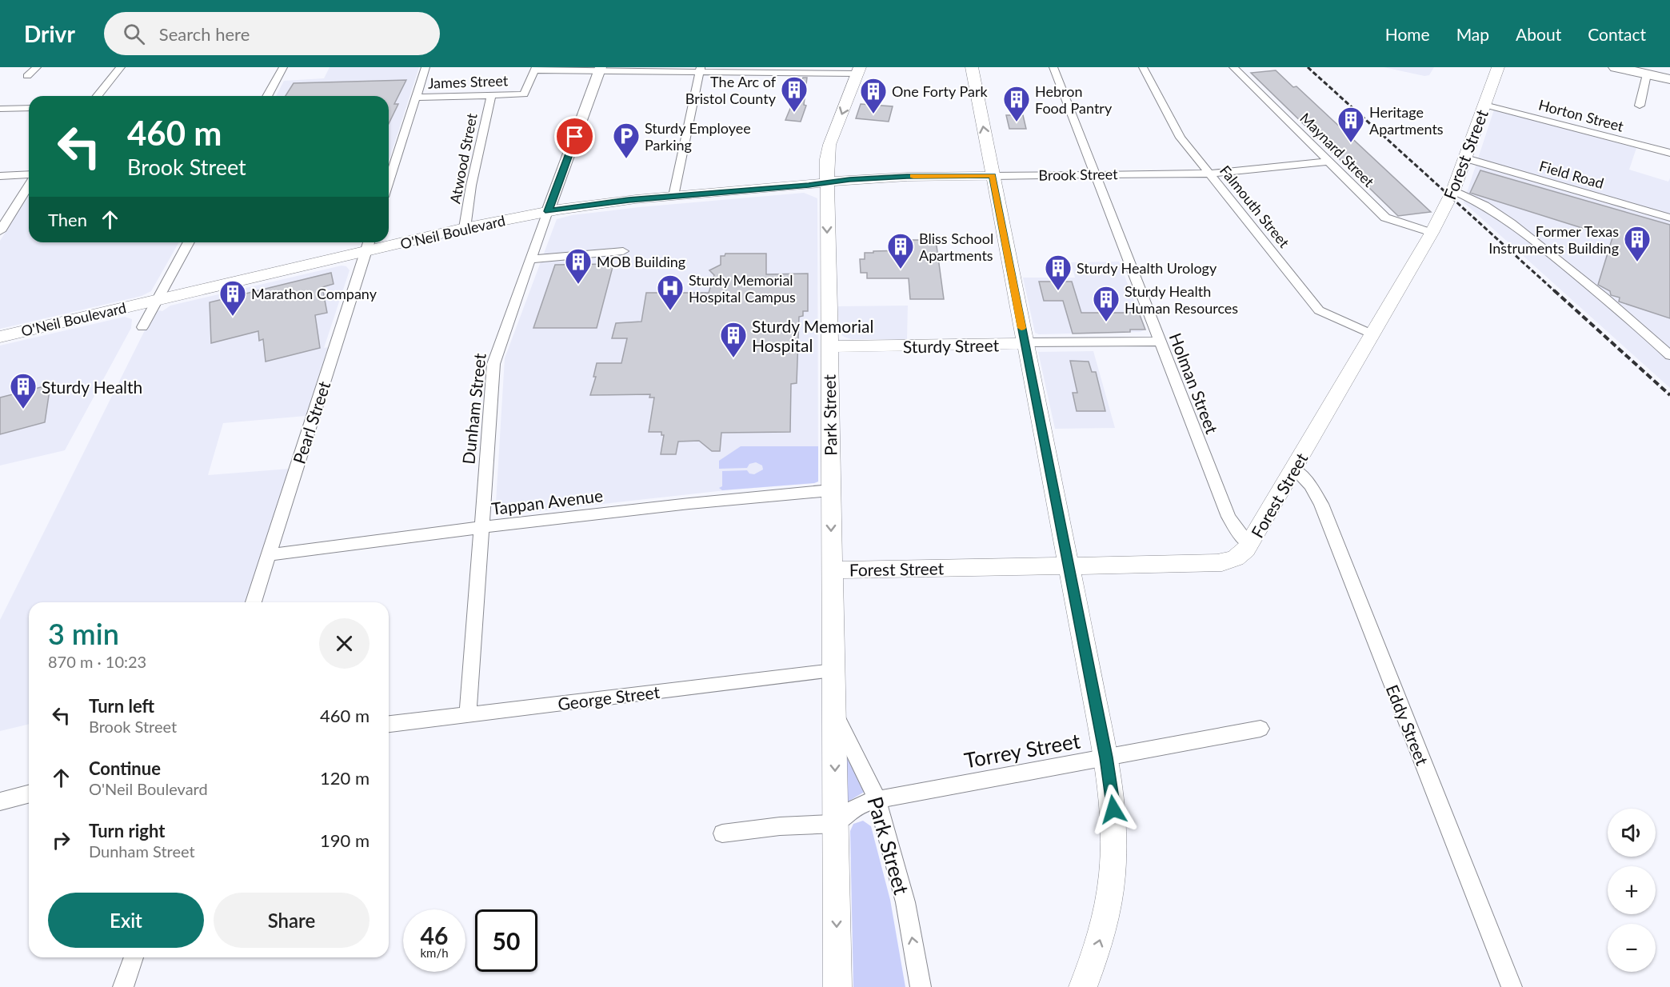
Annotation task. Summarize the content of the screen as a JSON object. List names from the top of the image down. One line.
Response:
{"streets":{"main road":["Forest Street","Brook Street","O'Neil Boulevard","Sturdy Street","Park Street"],"street":["James Street","Horton Street","Maynard Street","Atwood Street","Field Road","Falmouth Street","Holman Street","Dunham Street","Pearl Street","Tappan Avenue","George Street","Eddy Street","Torrey Street"]},"crossings":[["James Street","Atwood Street"],["Horton Street","Forest Street"],["Maynard Street","Forest Street"],["Maynard Street","Brook Street"],["Forest Street","Field Road"],["Forest Street","Falmouth Street"],["Forest Street","Holman Street"],["Forest Street","Park Street"],["Forest Street","Eddy Street"],["Atwood Street","O'Neil Boulevard"],["Brook Street","Falmouth Street"],["Brook Street","O'Neil Boulevard"],["Brook Street","Holman Street"],["Brook Street","Park Street"],["O'Neil Boulevard","Dunham Street"],["O'Neil Boulevard","Park Street"],["O'Neil Boulevard","Pearl Street"],["Sturdy Street","Holman Street"],["Sturdy Street","Park Street"],["Dunham Street","Tappan Avenue"],["Dunham Street","George Street"],["Park Street","Tappan Avenue"],["Park Street","George Street"],["Park Street","Torrey Street"],["Pearl Street","Tappan Avenue"]],"places":{"building":["The Arc of Bristol County","One Forty Park","Hebron Food Pantry","Heritage Apartments","Former Texas Instruments Building","Bliss School Apartments","MOB Building","Sturdy Health Urology","Marathon Company","Sturdy Health Human Resources","Sturdy Memorial Hospital","Sturdy Health"],"parking":["Sturdy Employee Parking"],"hospital":["Sturdy Memorial Hospital Campus"]},"page":{"header":"Drivr","search":"Search here","nav":["Home","Map","About","Contact"],"turn":["460 m","Brook Street"],"then":"Then","heading":["3 min","870 m · 10:23"],"list":[{"name":"Turn left","note":"Brook Street","value":"460 m"},{"name":"Continue","note":"O'Neil Boulevard","value":"120 m"},{"name":"Turn right","note":"Dunham Street","value":"190 m"}],"map_buttons":["+","−"],"buttons":["Exit","Share"],"speed":"46 km/h","limit":"50"}}
